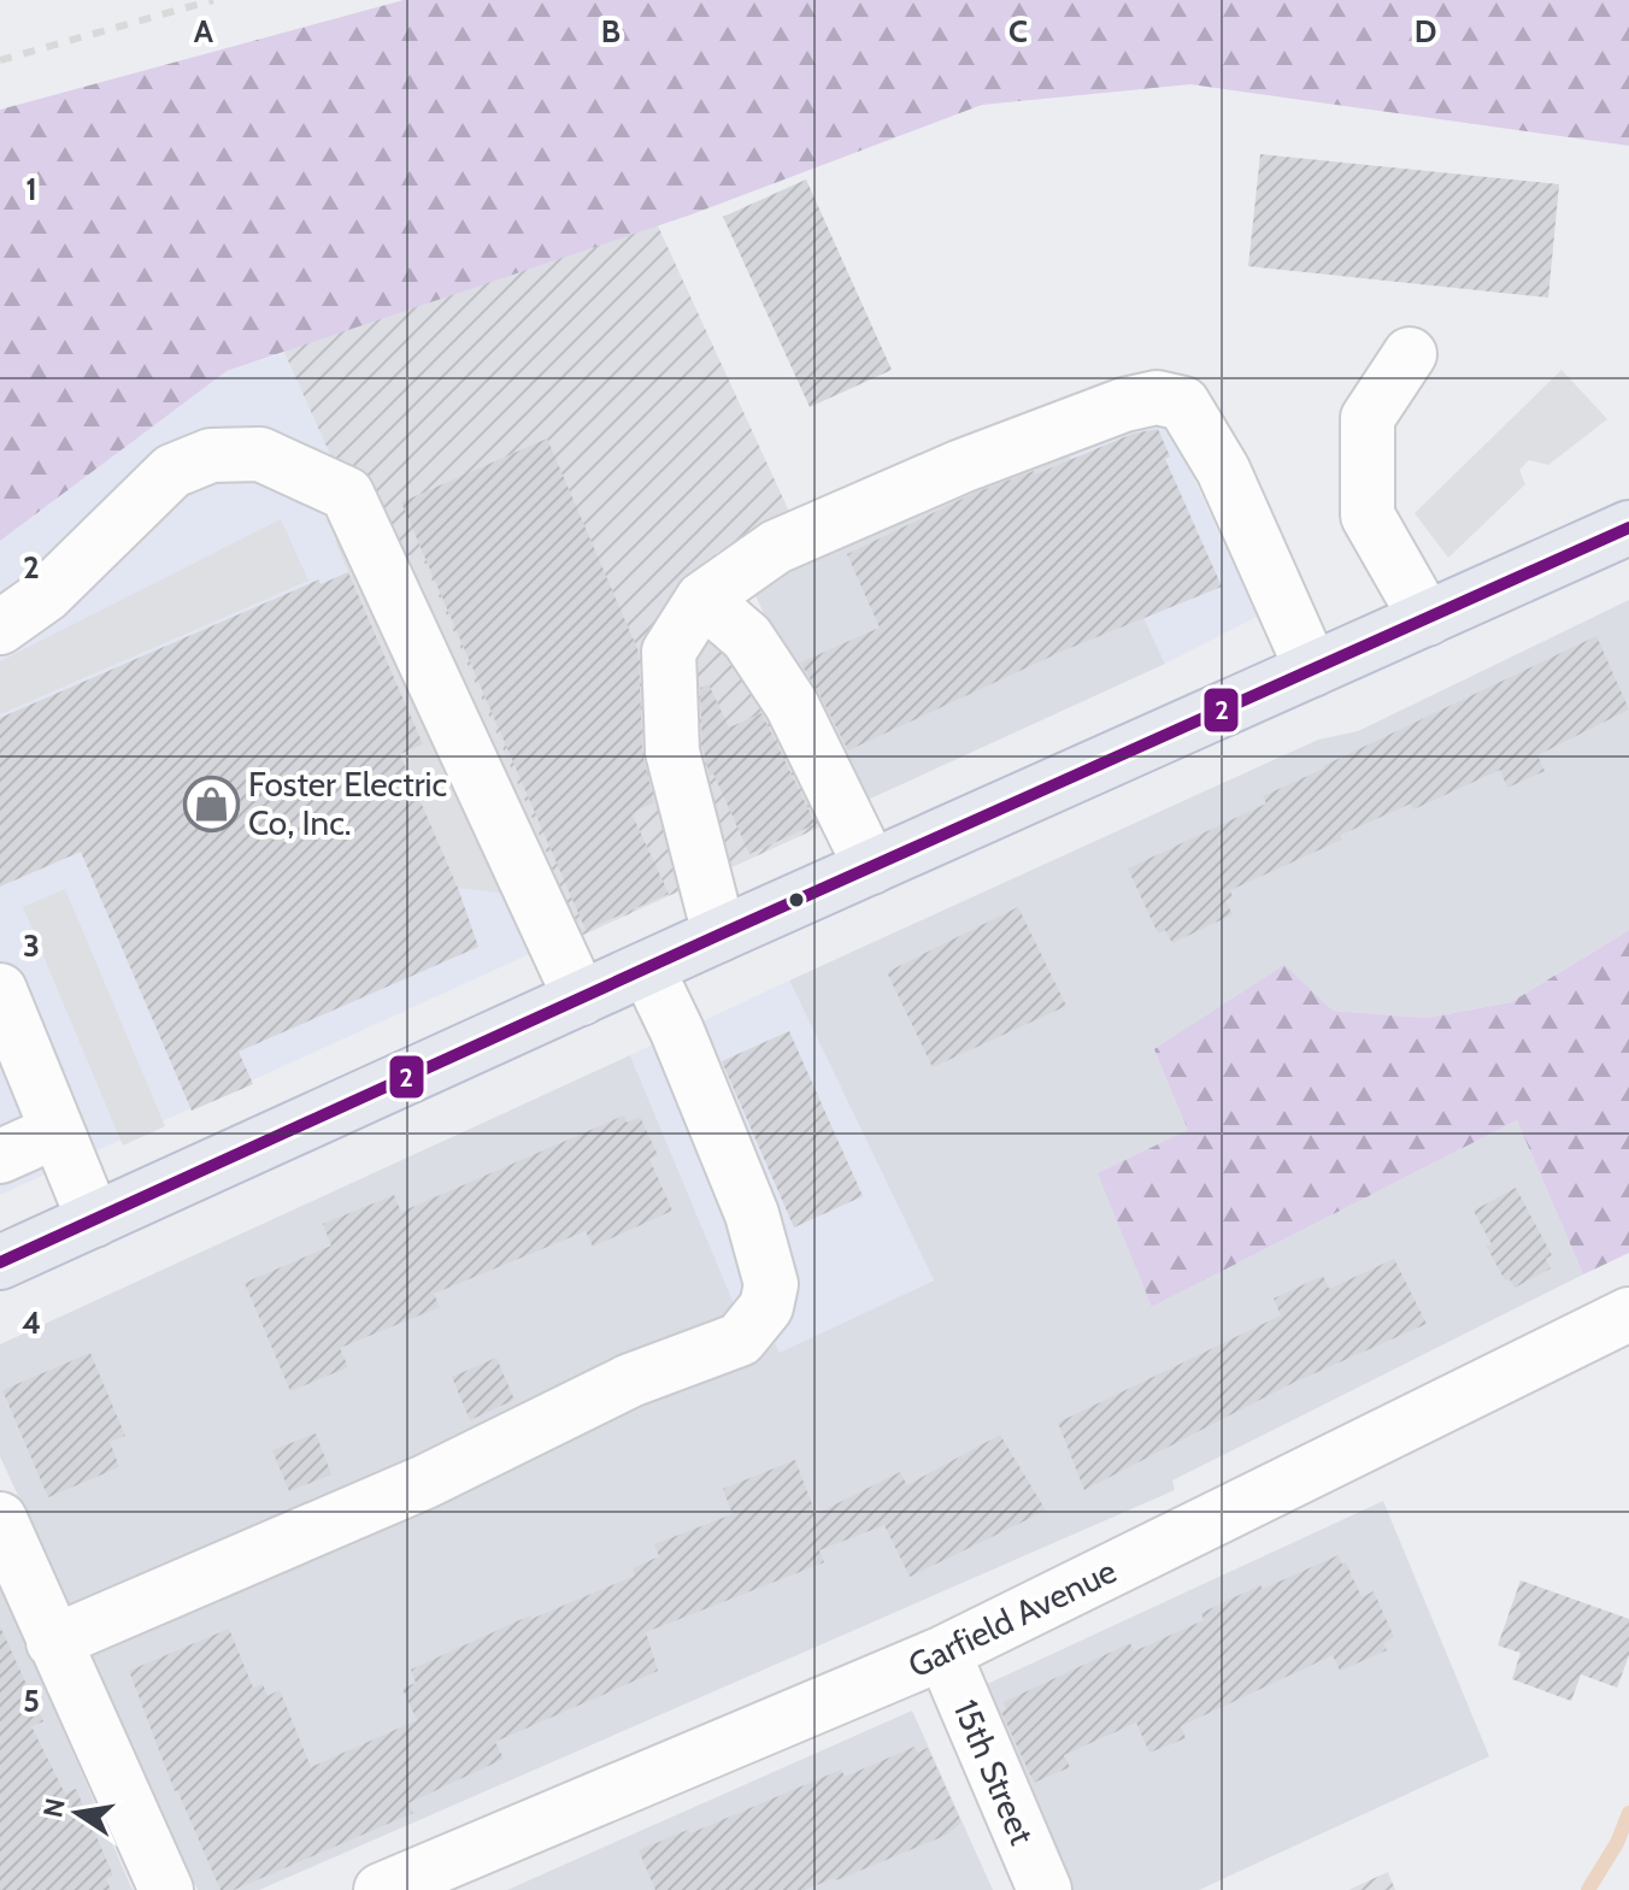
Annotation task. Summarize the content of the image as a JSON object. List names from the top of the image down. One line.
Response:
{"streets":{"street":["Garfield Avenue","15th Street"]},"crossings":[["Garfield Avenue","15th Street"]],"places":{"shop":["Foster Electric Co, Inc."]},"lines":["transit line 2"],"north":"left","grid":{"columns":["A","B","C","D"],"rows":["1","2","3","4","5"]}}
